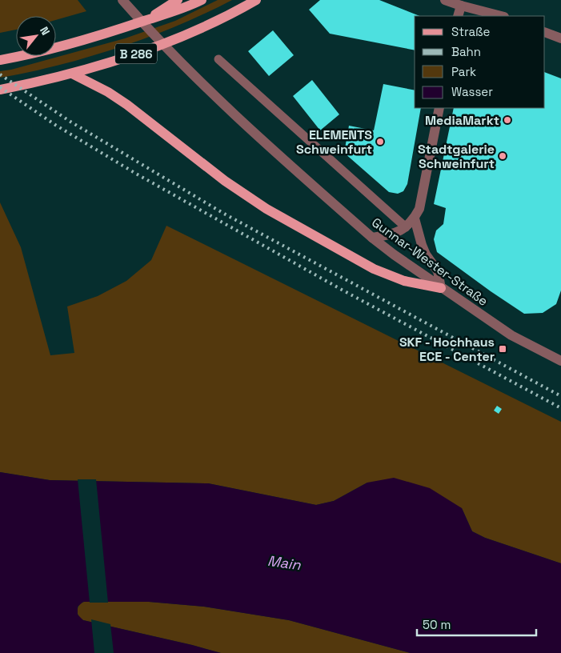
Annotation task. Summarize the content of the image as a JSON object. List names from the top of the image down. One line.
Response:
{"streets":{"main road":["B 286"],"street":["Gunnar-Wester-Straße"]},"water":["Main"],"places":{"other":["MediaMarkt","ELEMENTS Schweinfurt","Stadtgalerie Schweinfurt"],"transit":["SKF - Hochhaus ECE - Center"]},"legend":["Straße","Bahn","Park","Wasser"],"scale_bar":"50 m","north":"top right"}
